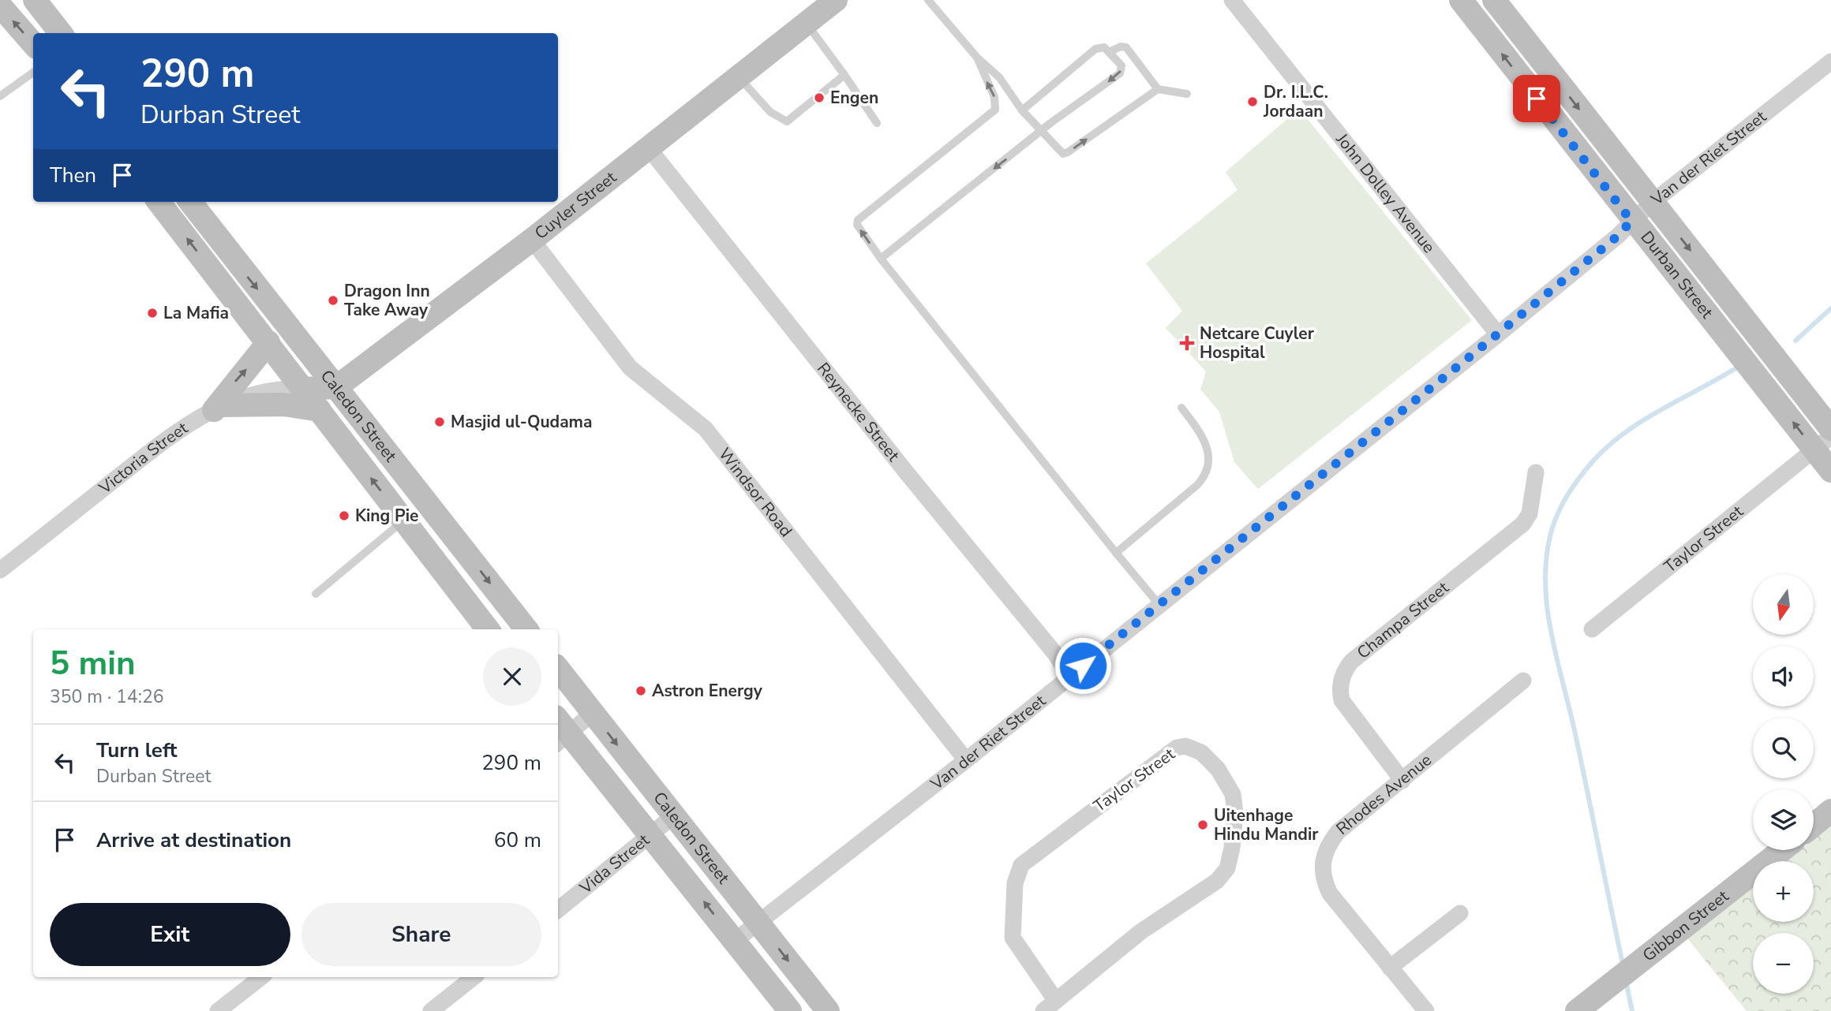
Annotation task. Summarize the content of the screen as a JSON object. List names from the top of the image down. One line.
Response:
{"streets":{"main road":["Cuyler Street","Durban Street","Caledon Street","Gibbon Street"],"street":["Van der Riet Street","John Dolley Avenue","Reynecke Street","Victoria Street","Windsor Road","Taylor Street","Champa Street","Rhodes Avenue","Vida Street"]},"crossings":[["Van der Riet Street","John Dolley Avenue"],["Van der Riet Street","Durban Street"],["Van der Riet Street","Reynecke Street"],["Van der Riet Street","Caledon Street"],["Van der Riet Street","Windsor Road"],["Cuyler Street","Reynecke Street"],["Cuyler Street","Caledon Street"],["Cuyler Street","Windsor Road"],["Durban Street","Taylor Street"],["Caledon Street","Victoria Street"],["Caledon Street","Vida Street"],["Champa Street","Rhodes Avenue"]],"places":{"other":["Engen","Dr. I.L.C. Jordaan","Dragon Inn Take Away","La Mafia","Masjid ul-Qudama","King Pie","Astron Energy","Uitenhage Hindu Mandir"],"health":["Netcare Cuyler Hospital"]},"north":"bottom","page":{"turn":["290 m","Durban Street"],"then":"Then","map_buttons":["+","−"],"heading":["5 min","350 m · 14:26"],"list":[{"name":"Turn left","note":"Durban Street","value":"290 m"},{"name":"Arrive at destination","value":"60 m"}],"buttons":["Exit","Share"]}}
